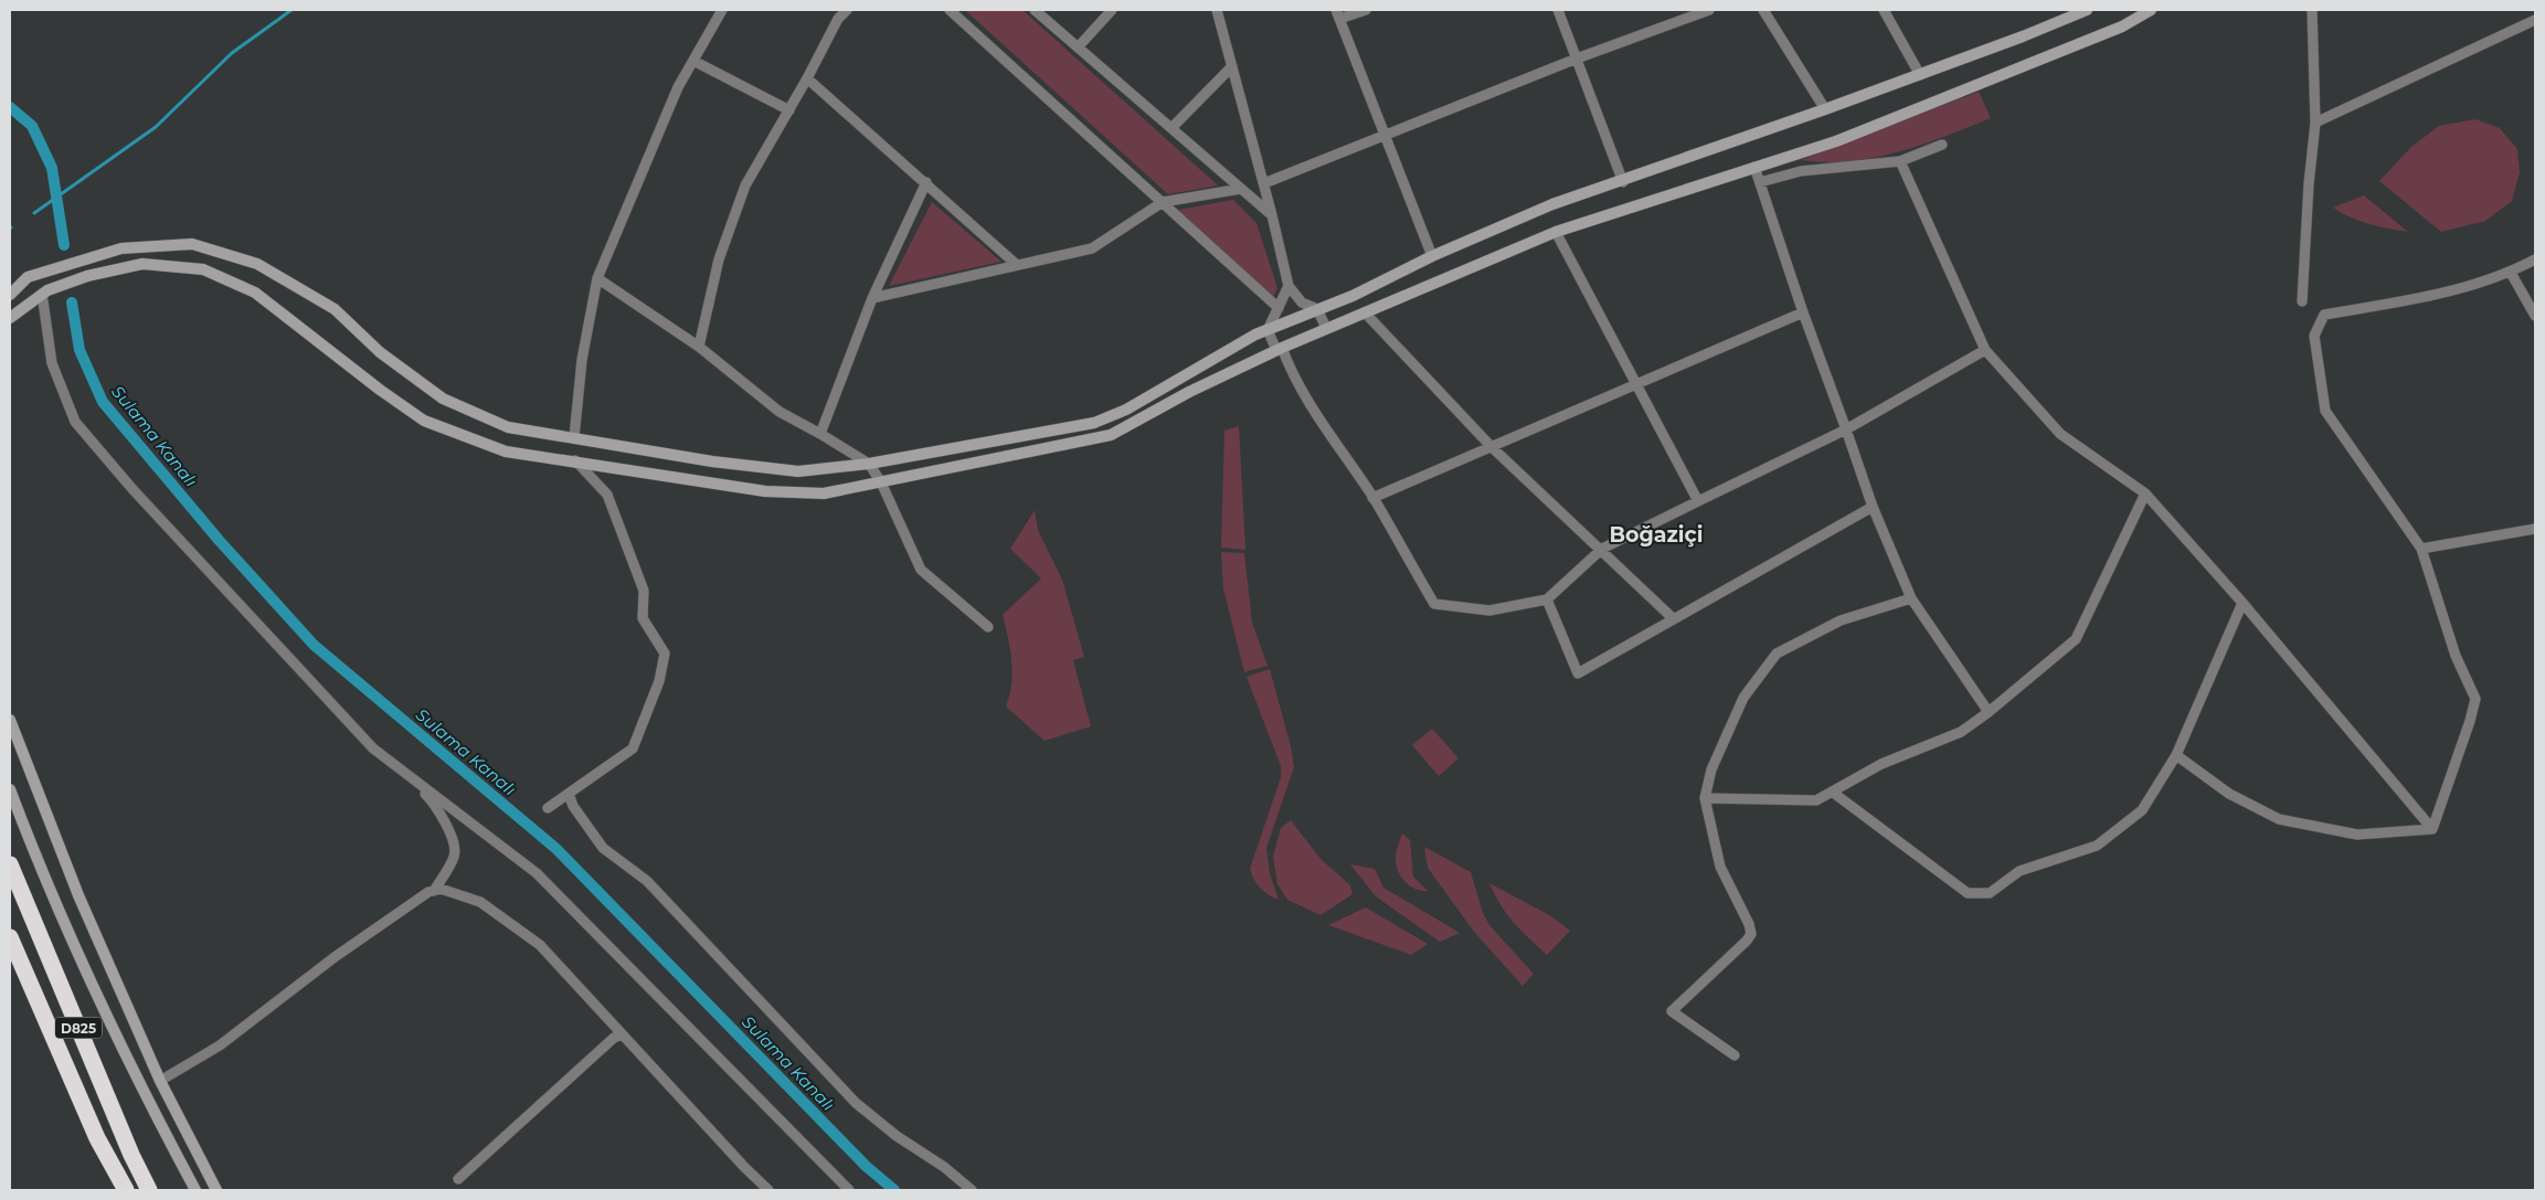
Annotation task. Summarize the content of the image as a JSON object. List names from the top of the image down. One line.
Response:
{"streets":{"highway":["D825"]},"districts":["Boğaziçi"],"water":["Sulama Kanalı"]}
